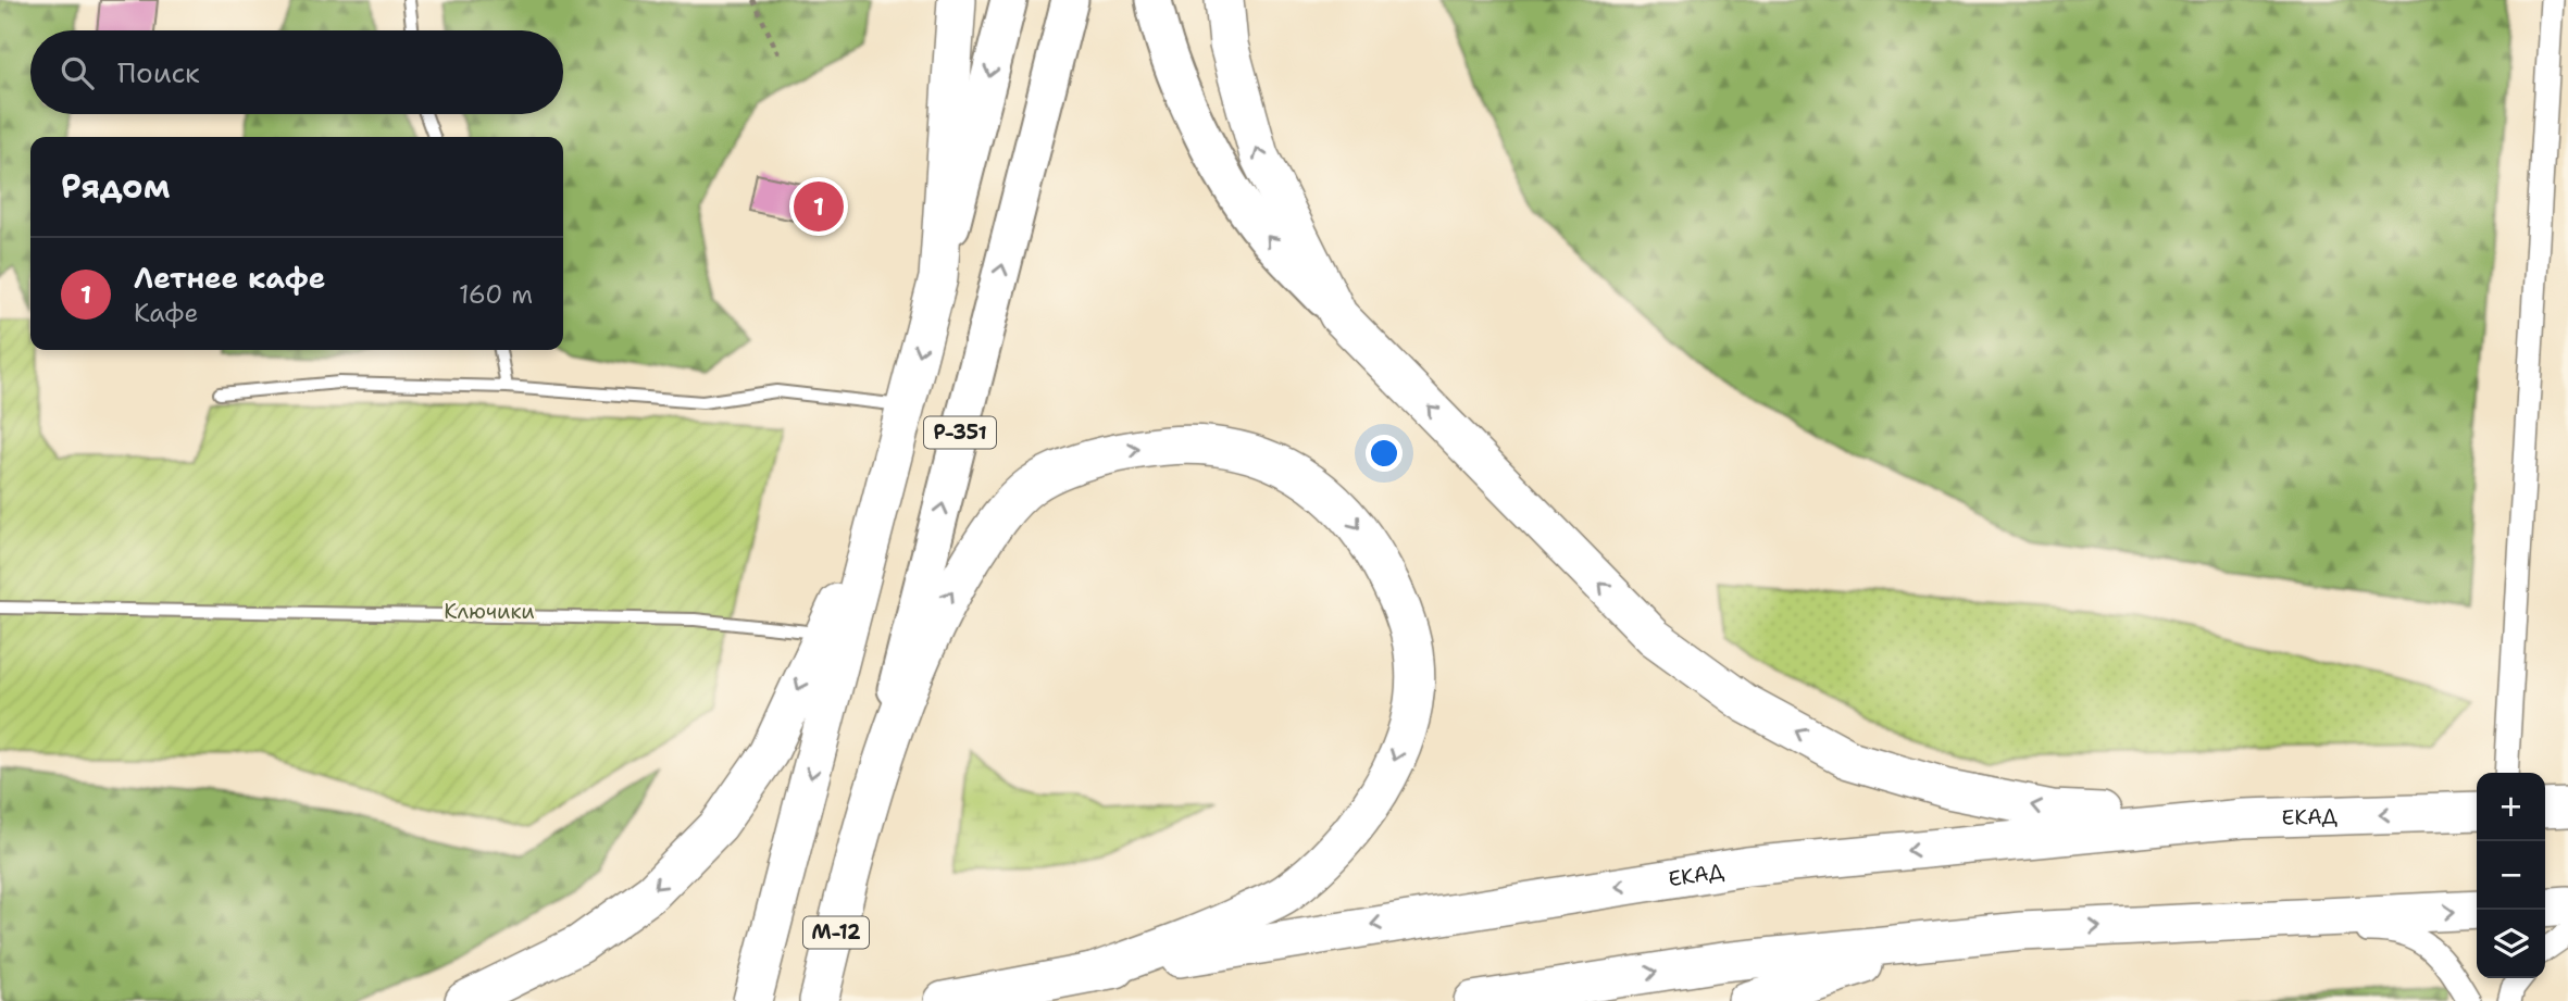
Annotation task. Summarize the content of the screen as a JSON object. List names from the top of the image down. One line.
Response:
{"streets":{"highway":["Р-351","ЕКАД","М-12"]},"crossings":[["Р-351","М-12"]],"parks":["Ключики"],"page":{"search":"Поиск","heading":"Рядом","pins":"1","list":[{"mark":"1","name":"Летнее кафе","note":"Кафе","value":"160 m"}],"map_buttons":["+","−"]}}
